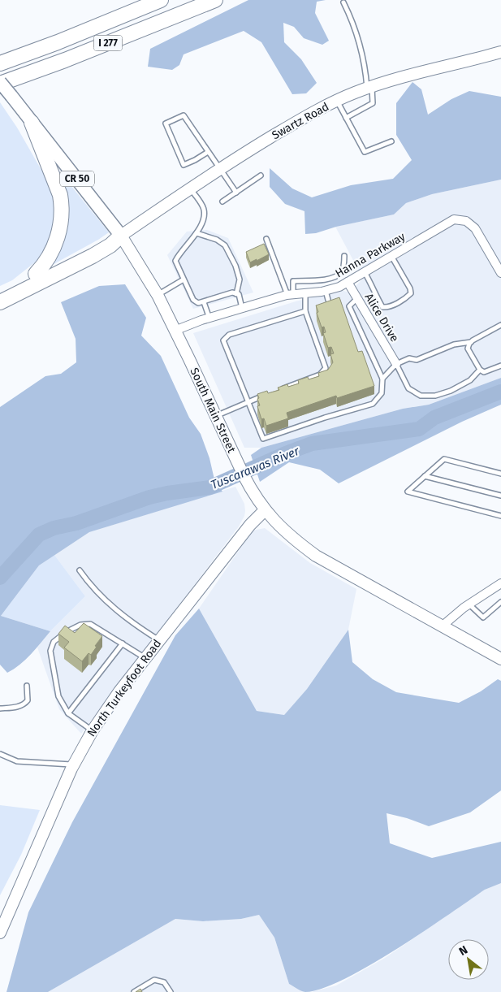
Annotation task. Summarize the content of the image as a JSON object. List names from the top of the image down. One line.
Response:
{"streets":{"highway":["I 277"],"main road":["CR 50","South Main Street"],"street":["Swartz Road","Hanna Parkway","Alice Drive","North Turkeyfoot Road"]},"crossings":[["I 277","South Main Street"],["Swartz Road","South Main Street"],["Hanna Parkway","Alice Drive"],["Hanna Parkway","South Main Street"],["South Main Street","North Turkeyfoot Road"]],"water":["Tuscarawas River"],"north":"top left"}
